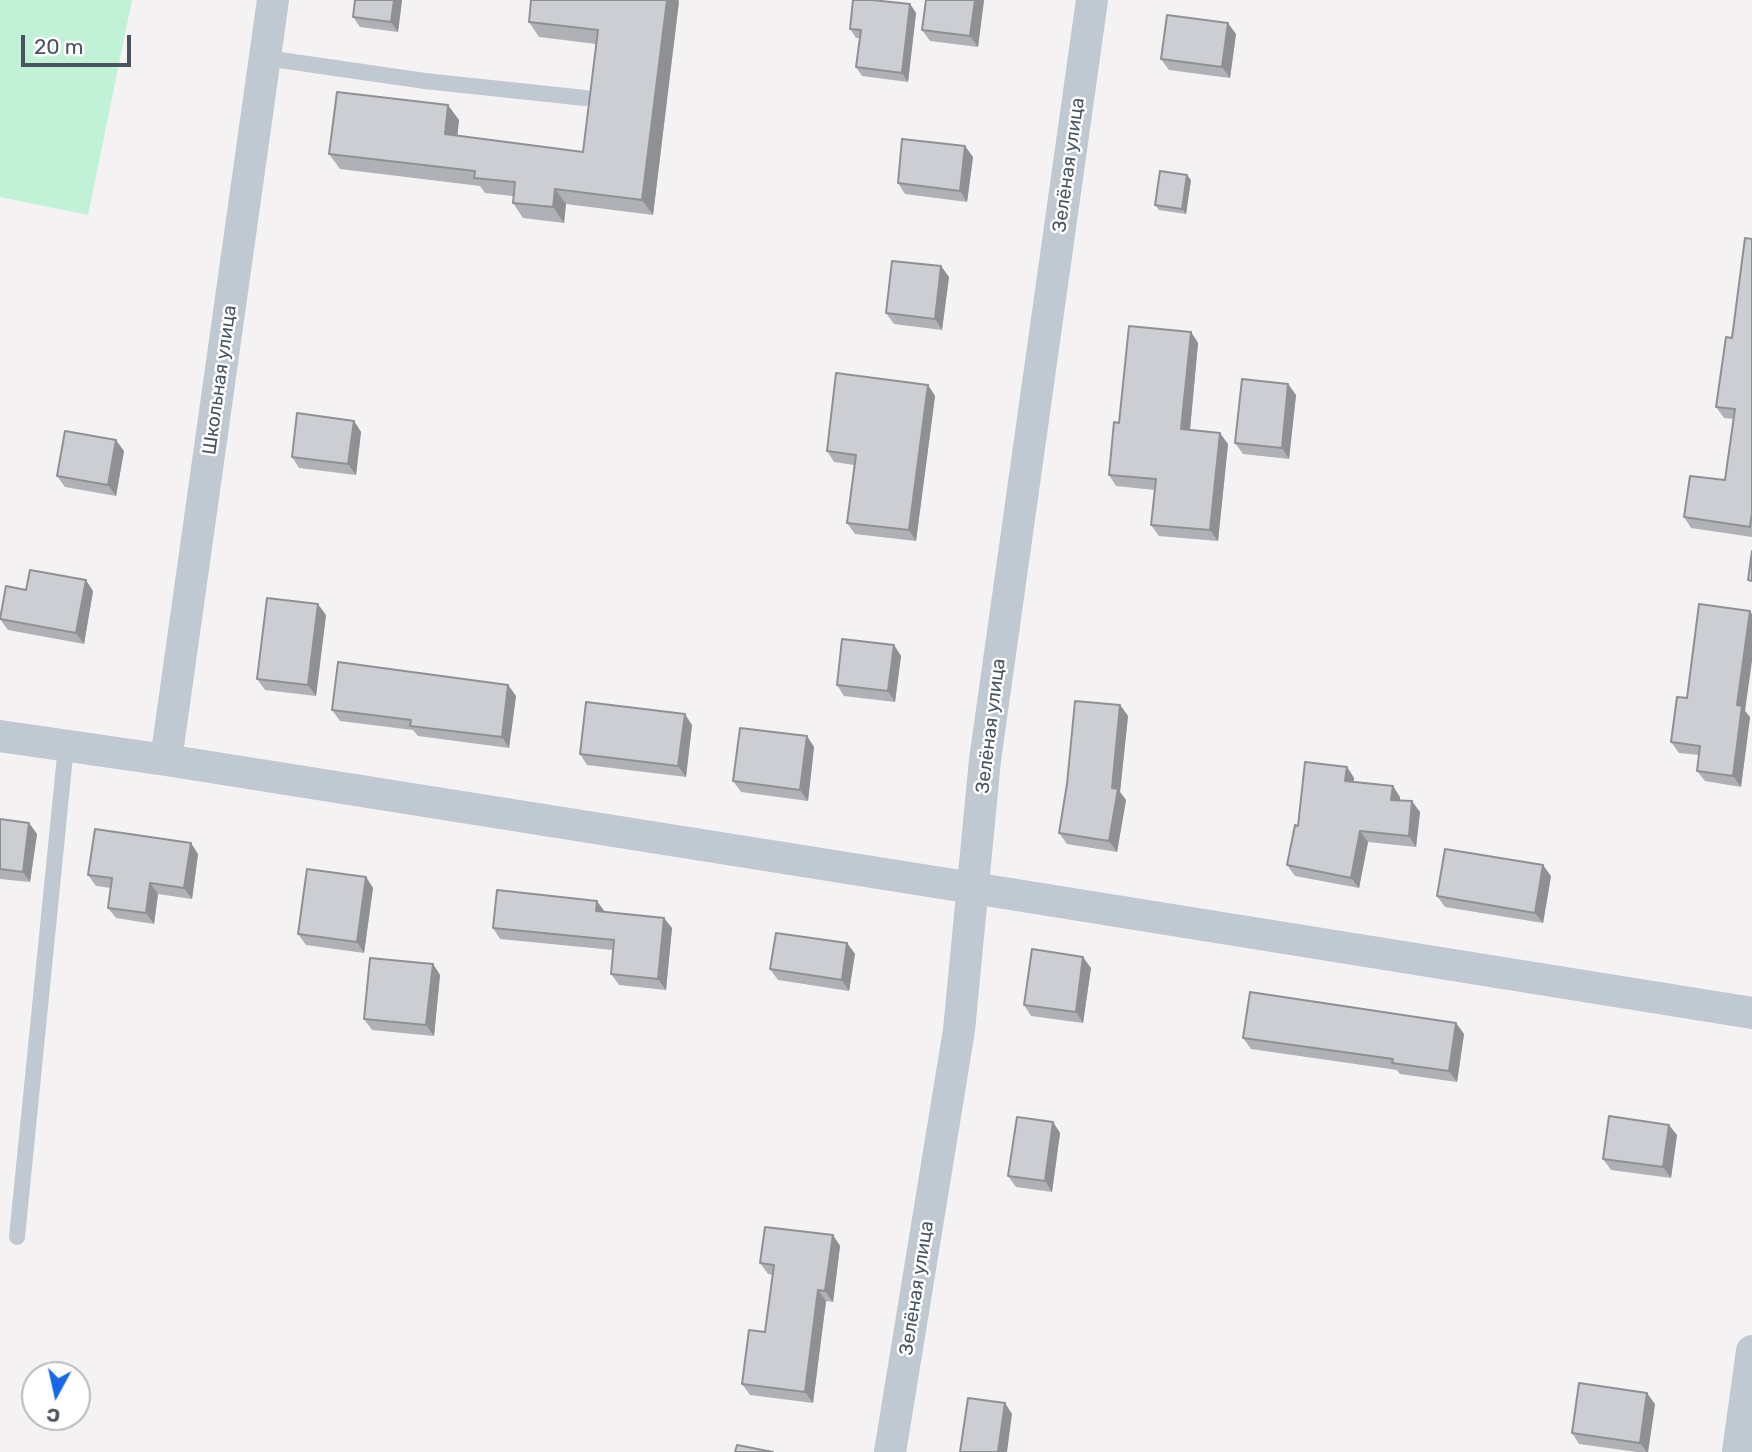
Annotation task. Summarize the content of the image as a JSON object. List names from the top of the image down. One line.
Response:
{"streets":{"street":["Зелёная улица","Школьная улица"]},"scale_bar":"20 m","north":"bottom"}
